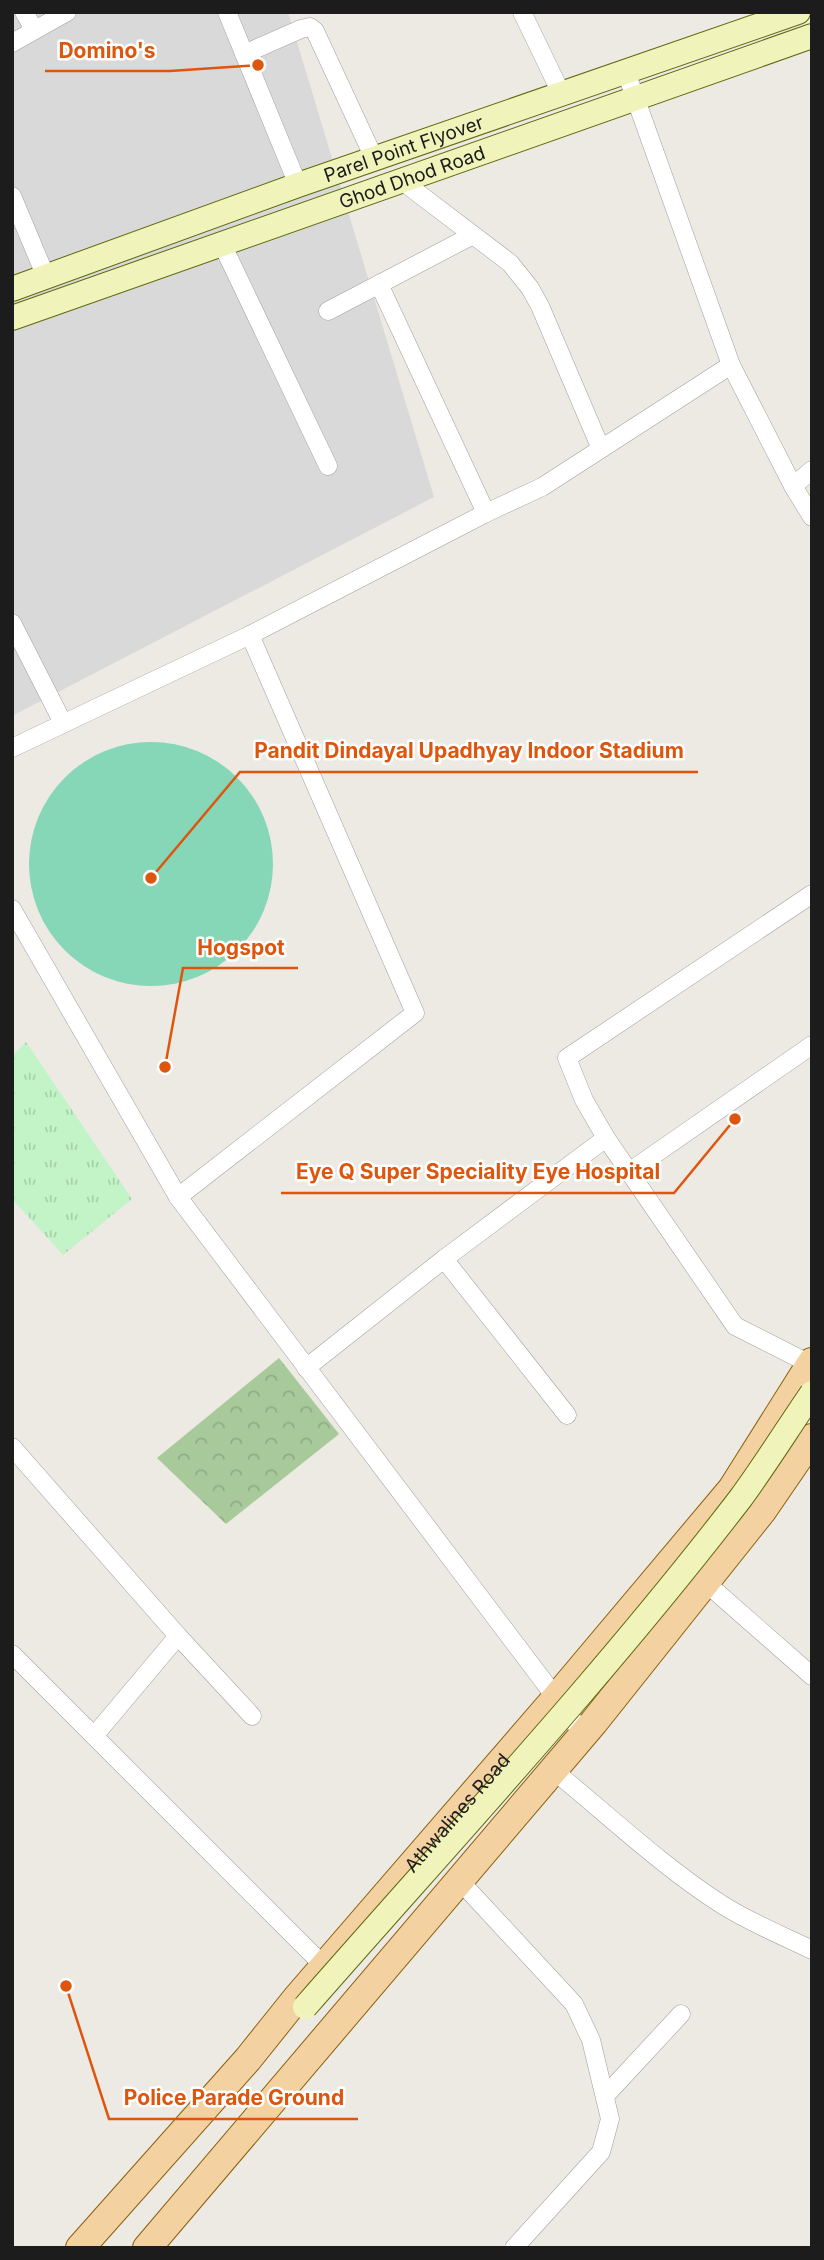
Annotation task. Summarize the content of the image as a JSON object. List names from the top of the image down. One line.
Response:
{"streets":{"main road":["Parel Point Flyover","Ghod Dhod Road","Athwalines Road"]},"places":["Domino's","Pandit Dindayal Upadhyay Indoor Stadium","Hogspot","Eye Q Super Speciality Eye Hospital","Police Parade Ground"]}
